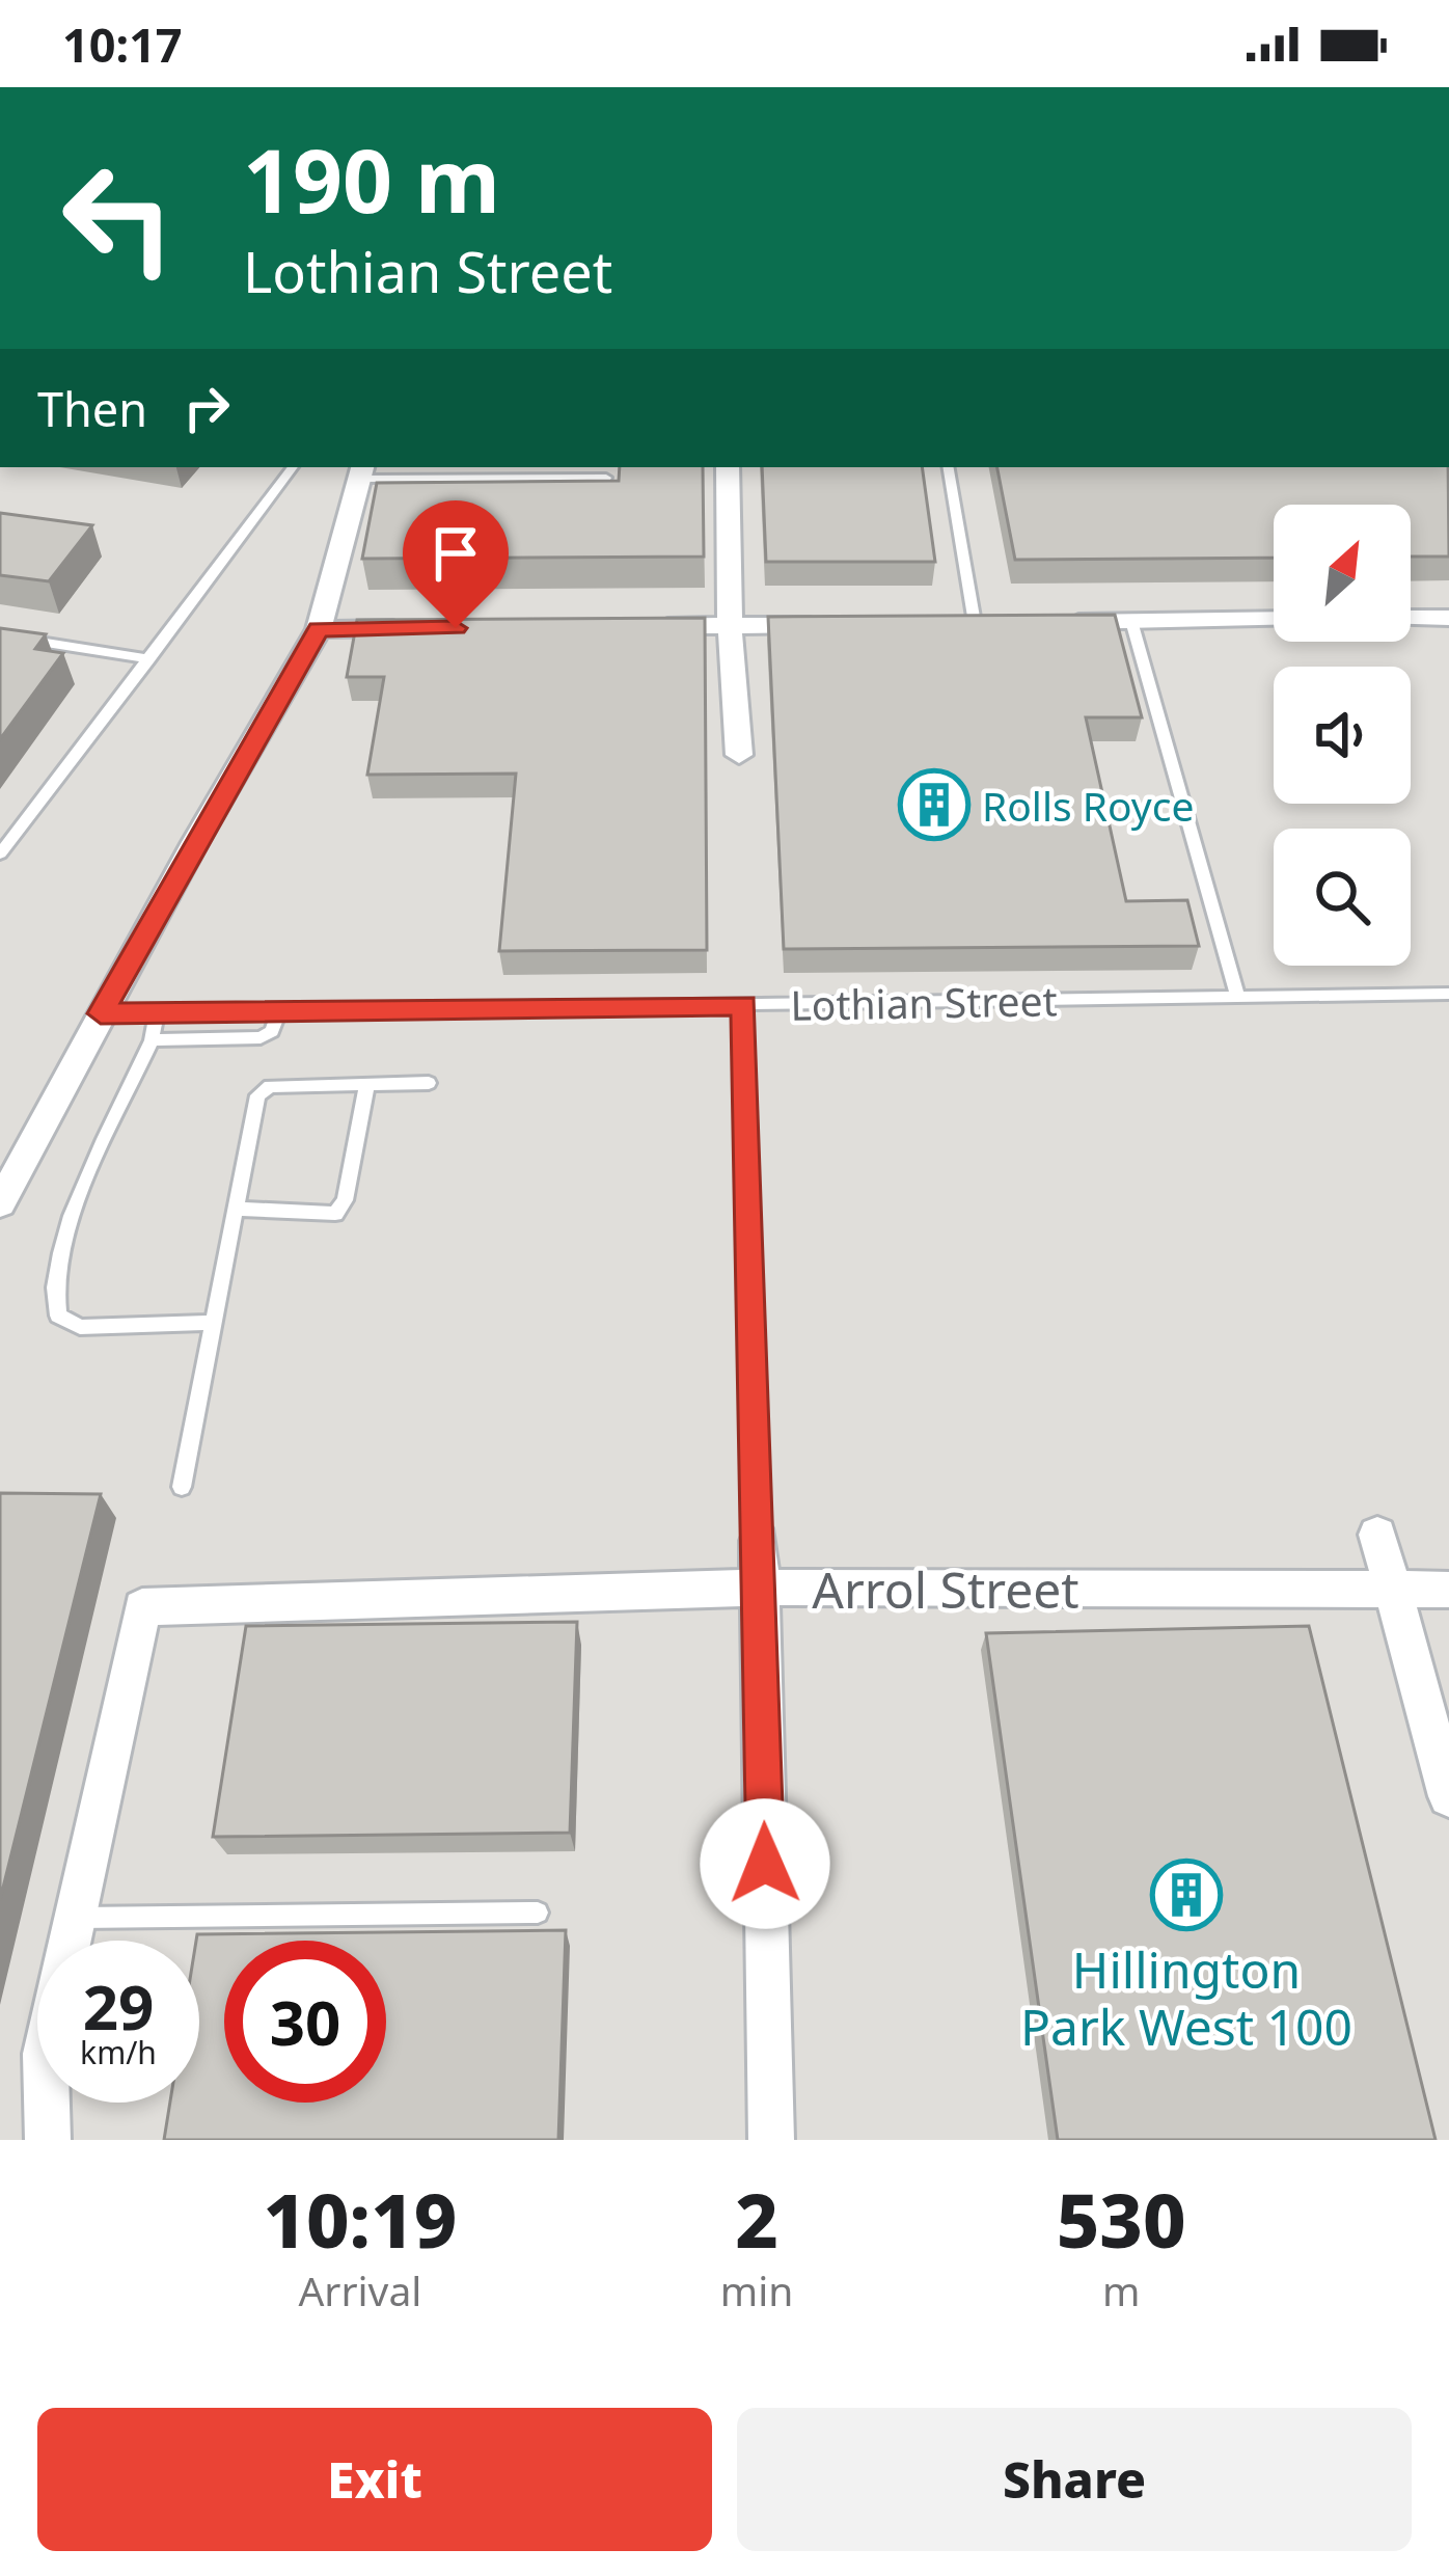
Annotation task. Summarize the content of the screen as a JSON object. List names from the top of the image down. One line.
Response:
{"streets":{"street":["Arrol Street"],"lane":["Lothian Street"]},"places":{"building":["Rolls Royce","Hillington Park West 100"]},"north":"top right","page":{"status":"10:17","turn":["190 m","Lothian Street"],"then":"Then","speed":"29 km/h","limit":"30","eta":["10:19","Arrival","2","min","530","m"],"buttons":["Exit","Share"]}}
